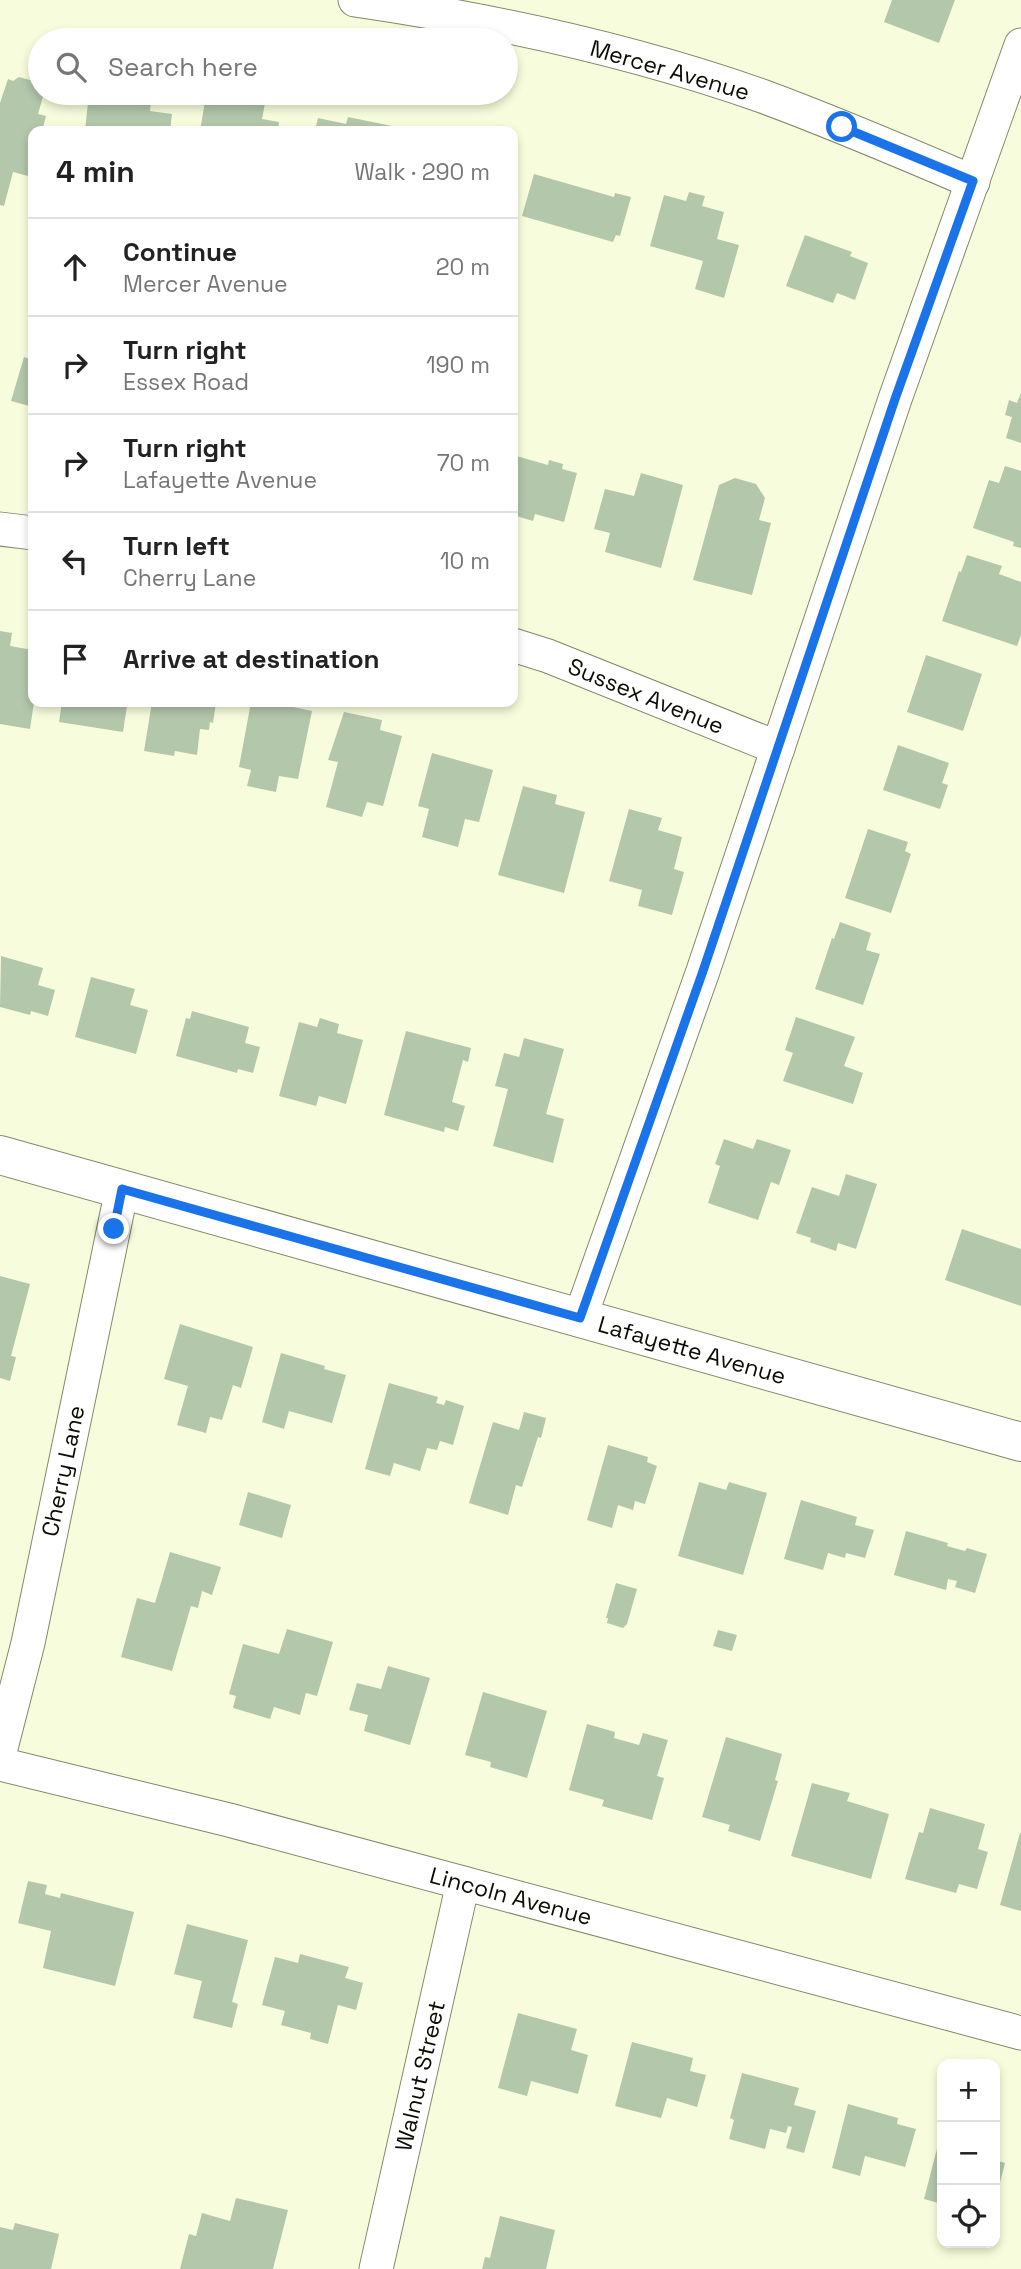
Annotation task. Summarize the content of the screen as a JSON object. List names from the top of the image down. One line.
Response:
{"streets":{"street":["Mercer Avenue","Sussex Avenue","Lafayette Avenue","Cherry Lane","Lincoln Avenue","Walnut Street"]},"crossings":[["Lafayette Avenue","Cherry Lane"],["Lincoln Avenue","Walnut Street"]],"page":{"search":"Search here","heading":["4 min","Walk · 290 m"],"list":[["Continue","Mercer Avenue","20 m"],["Turn right","Essex Road","190 m"],["Turn right","Lafayette Avenue","70 m"],["Turn left","Cherry Lane","10 m"],"Arrive at destination"],"map_buttons":["+","−"]}}
